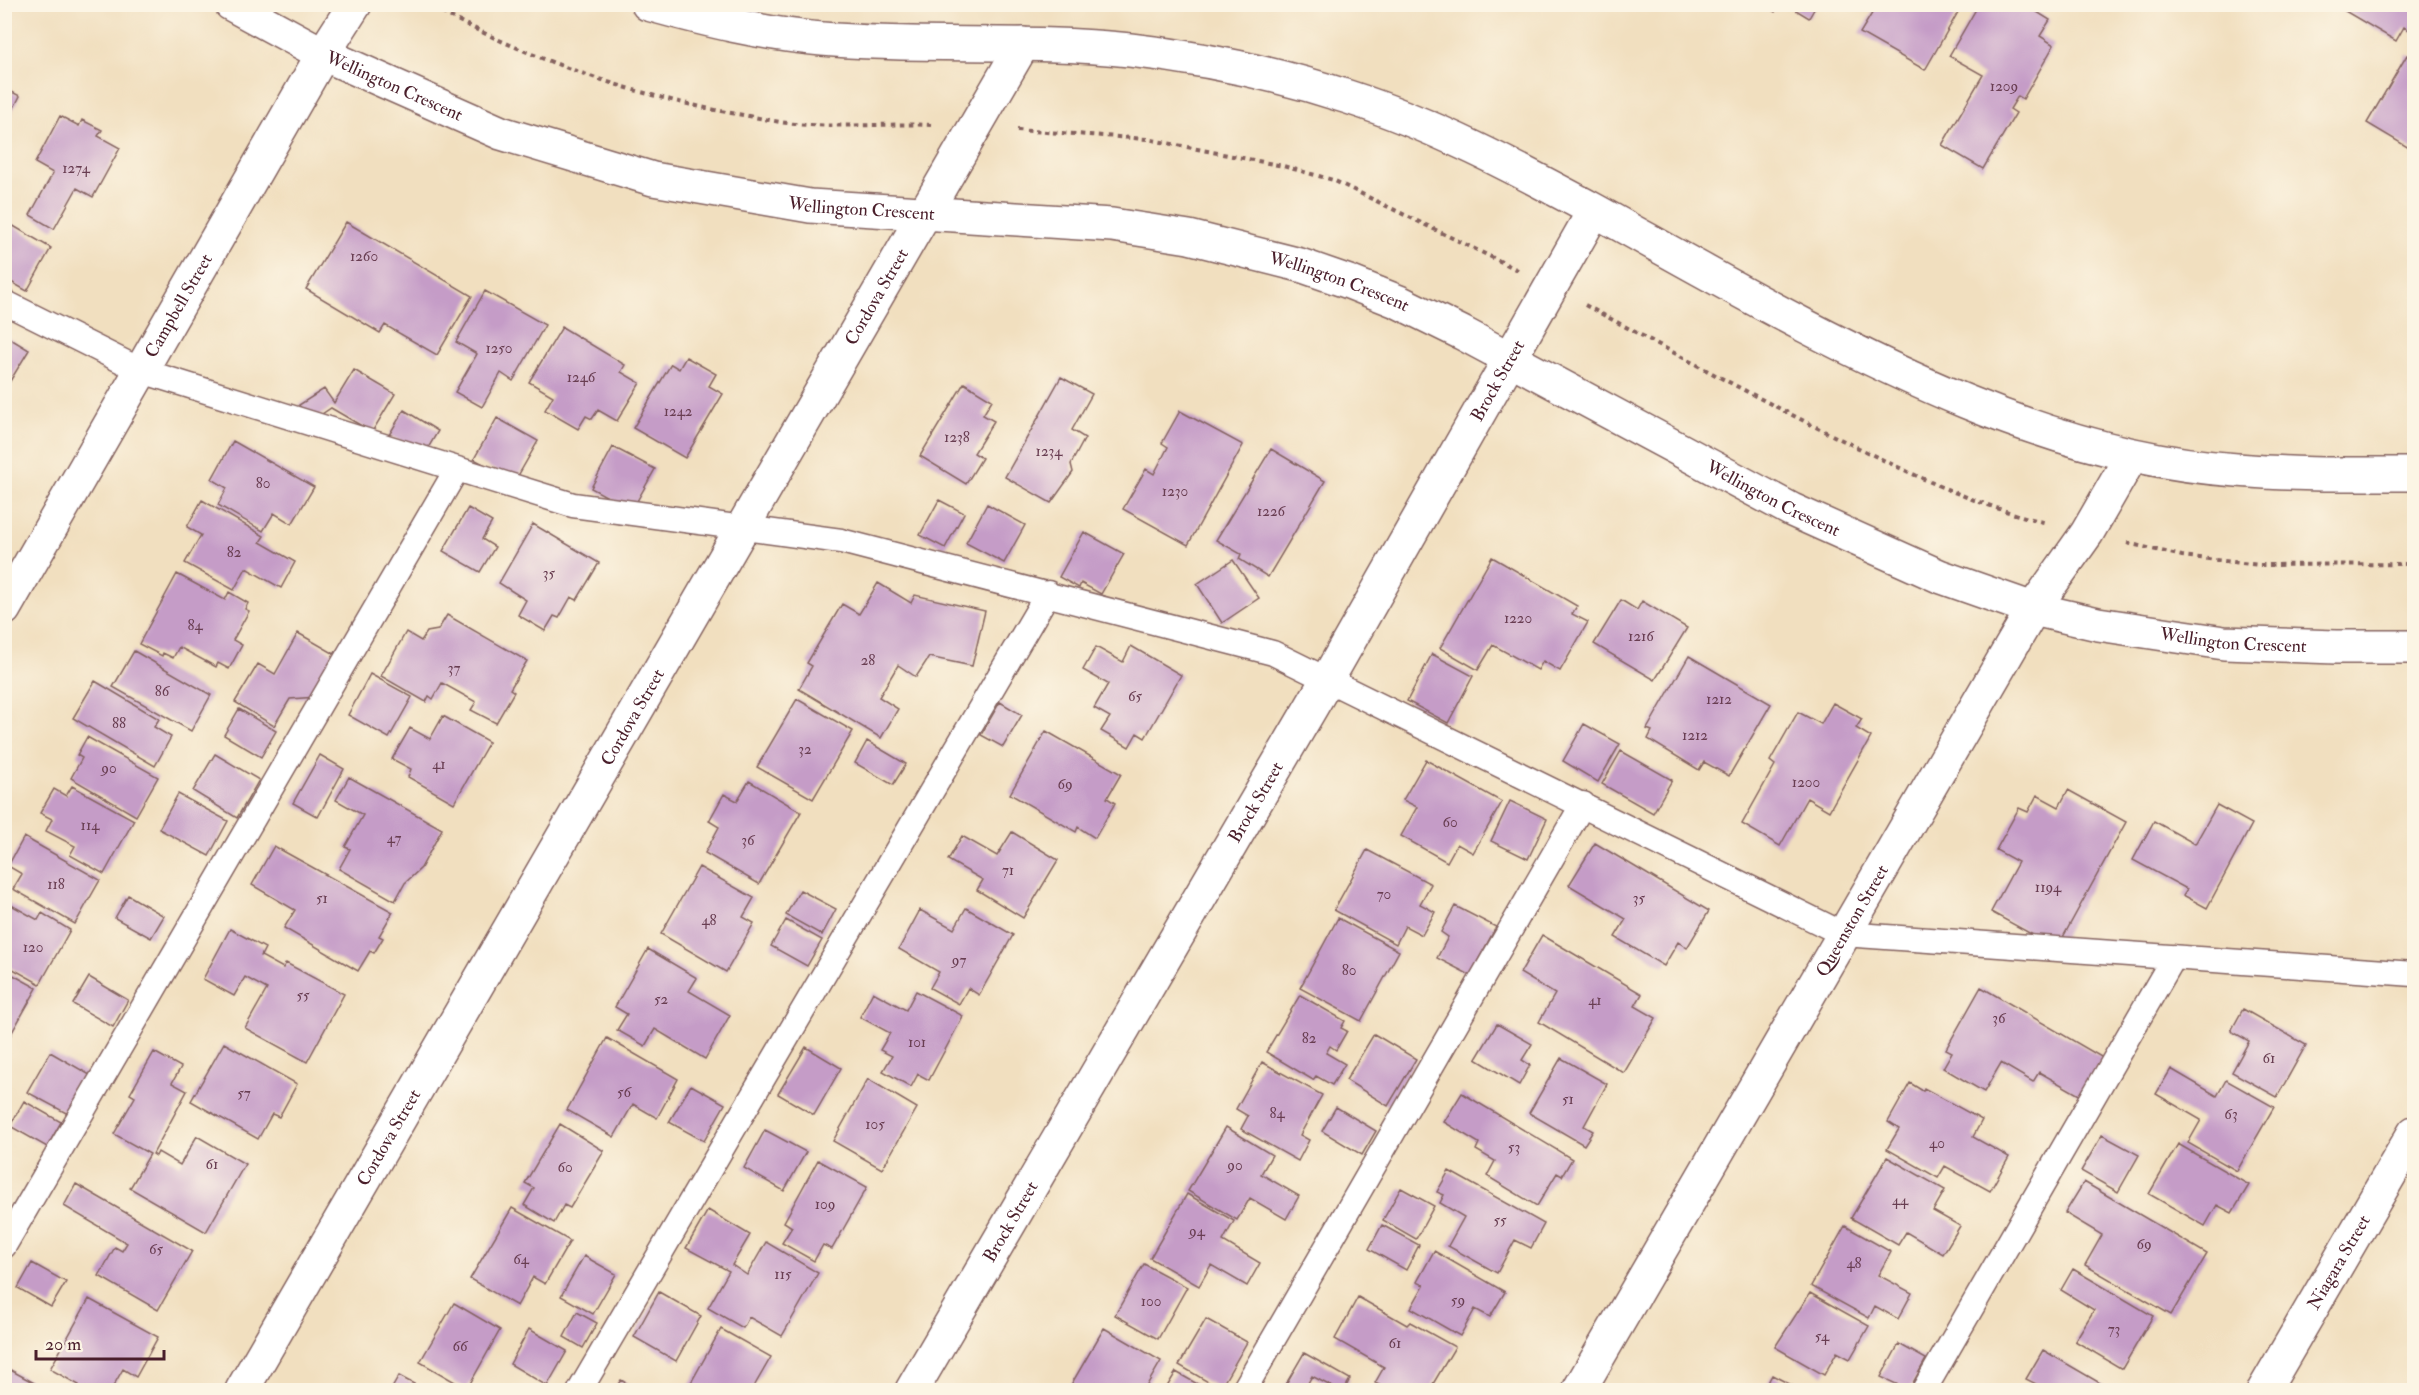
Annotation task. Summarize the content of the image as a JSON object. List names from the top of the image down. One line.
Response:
{"streets":{"street":["Wellington Crescent","Cordova Street","Campbell Street","Brock Street","Queenston Street","Niagara Street"]},"crossings":[["Wellington Crescent","Cordova Street"],["Wellington Crescent","Campbell Street"],["Wellington Crescent","Brock Street"],["Wellington Crescent","Queenston Street"]],"house_numbers":["1209","1274","1260","1250","1246","1242","1238","1234","80","1230","1226","82","35","1220","84","1216","28","37","86","65","1212","88","1212","32","41","90","1200","69","60","114","47","36","71","118","1194","70","51","35","48","120","97","80","55","52","41","36","82","101","61","56","57","51","84","63","105","40","53","61","90","60","44","109","55","94","69","65","64","48","115","59","100","73","54","61","66"],"scale_bar":"20 m"}
